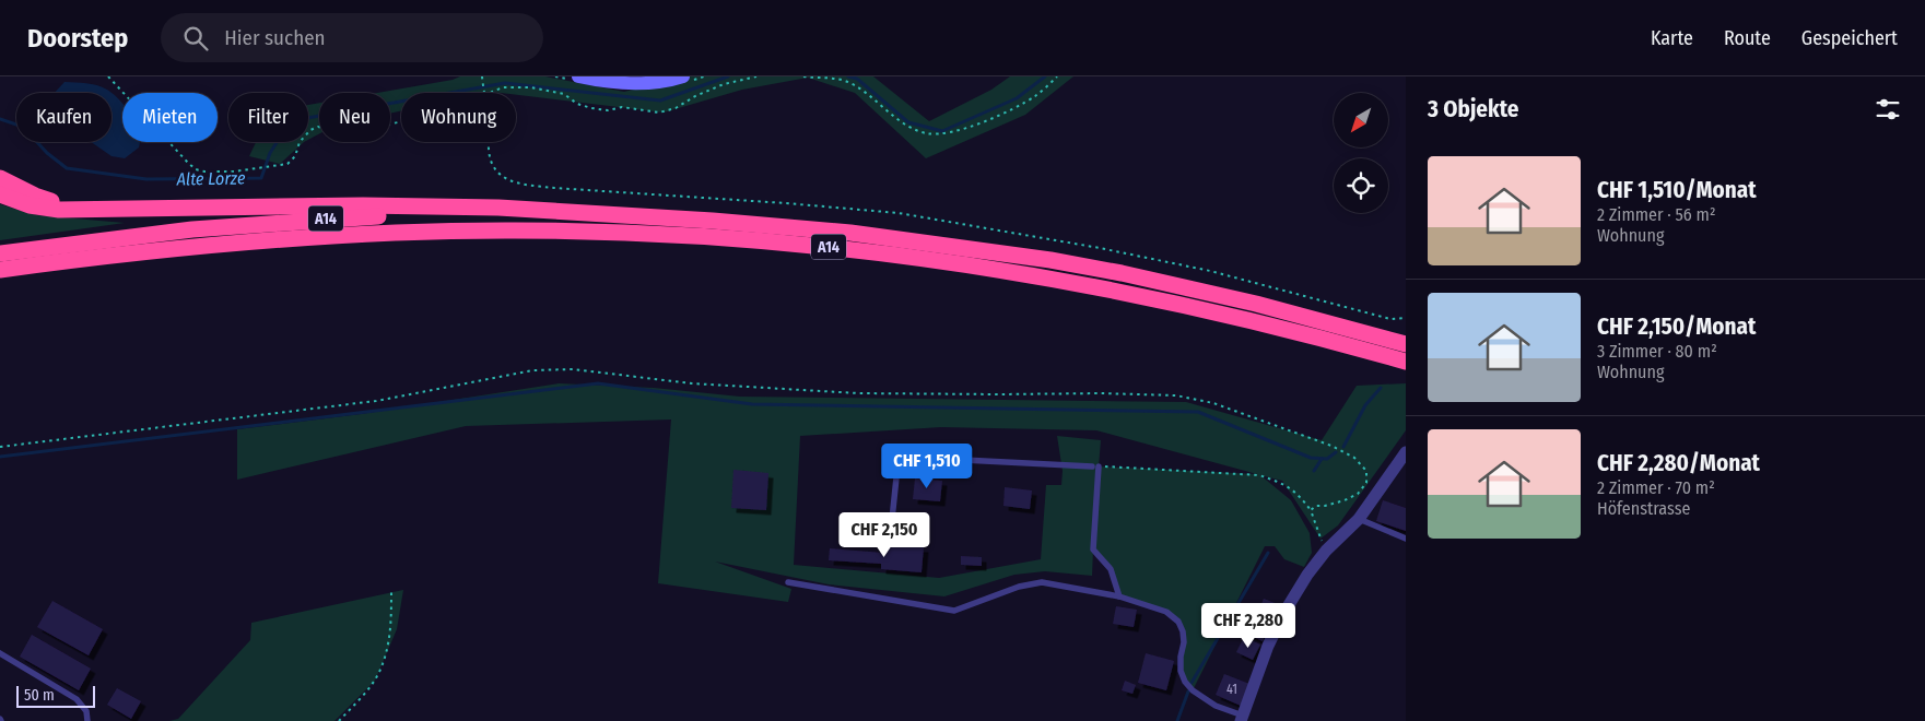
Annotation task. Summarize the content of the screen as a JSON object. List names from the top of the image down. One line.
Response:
{"streets":{"highway":["A14"]},"water":["Alte Lorze"],"house_numbers":["41"],"scale_bar":"50 m","north":"bottom left","page":{"header":"Doorstep","search":"Hier suchen","nav":["Karte","Route","Gespeichert"],"heading":"3 Objekte","chip":["Kaufen","Mieten","Filter","Neu","Wohnung"],"list":[{"name":"CHF 1,510/Monat","note":"2 Zimmer · 56 m² · Wohnung"},{"name":"CHF 2,150/Monat","note":"3 Zimmer · 80 m² · Wohnung"},{"name":"CHF 2,280/Monat","note":"2 Zimmer · 70 m² · Höfenstrasse"}],"price":["CHF 1,510","CHF 2,150","CHF 2,280"],"scale":"50 m"}}
